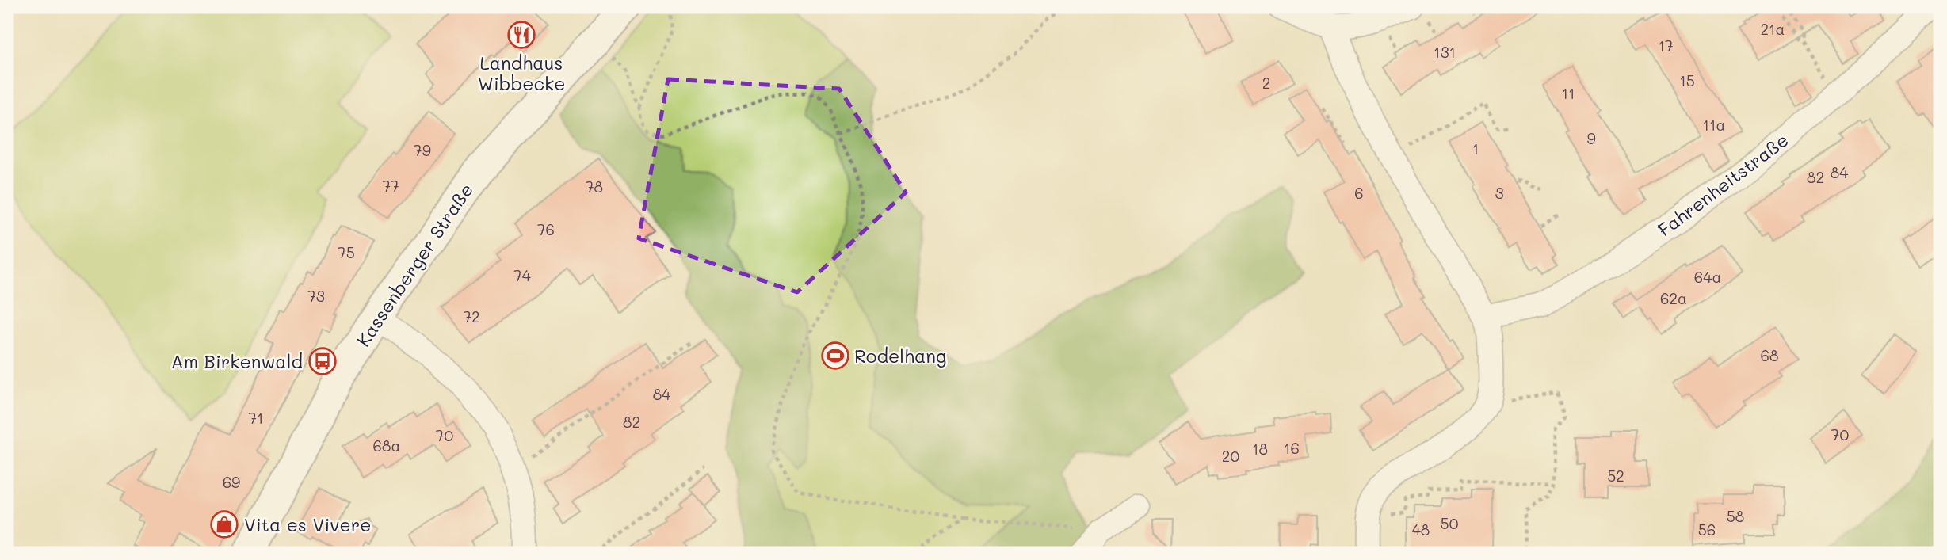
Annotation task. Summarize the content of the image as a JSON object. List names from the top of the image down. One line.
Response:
{"streets":{"street":["Fahrenheitstraße","Kassenberger Straße"]},"places":{"restaurant":["Landhaus Wibbecke"],"sports":["Rodelhang"],"bus stop":["Am Birkenwald"],"shop":["Vita es Vivere"]},"house_numbers":["21a","17","131","15","2","11","11a","9","1","79","84","82","77","78","6","3","76","75","74","64a","73","62a","72","68","84","71","82","70","70","68a","16","18","20","52","69","58","50","48","56"]}
